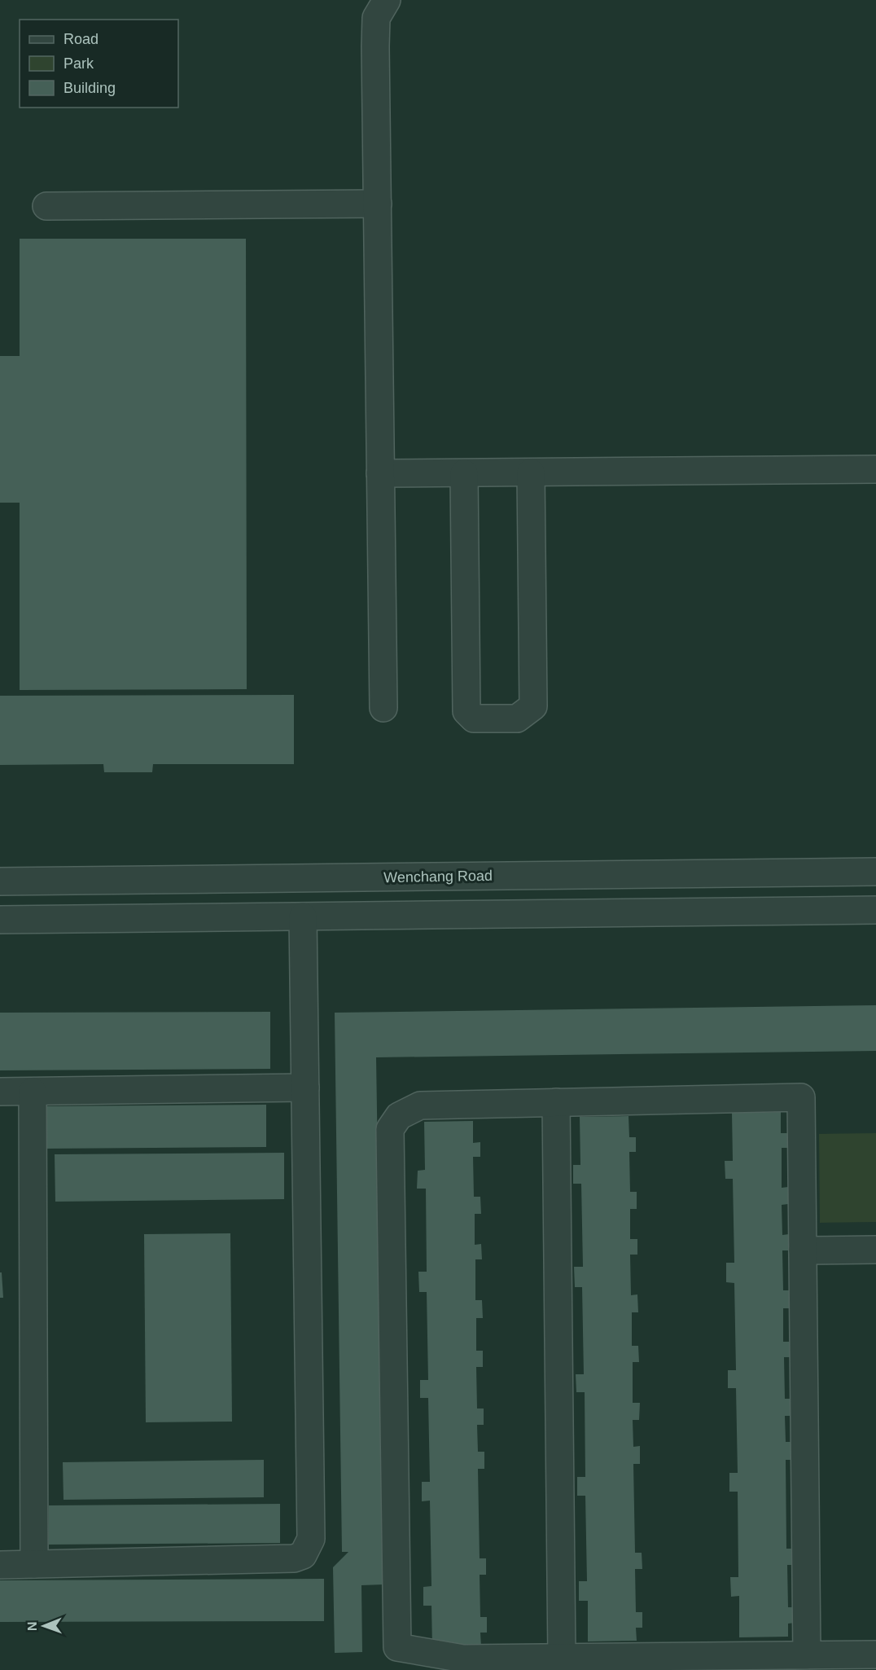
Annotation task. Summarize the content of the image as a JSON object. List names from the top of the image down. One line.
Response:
{"streets":{"street":["Wenchang Road"]},"legend":["Road","Park","Building"],"north":"left"}
